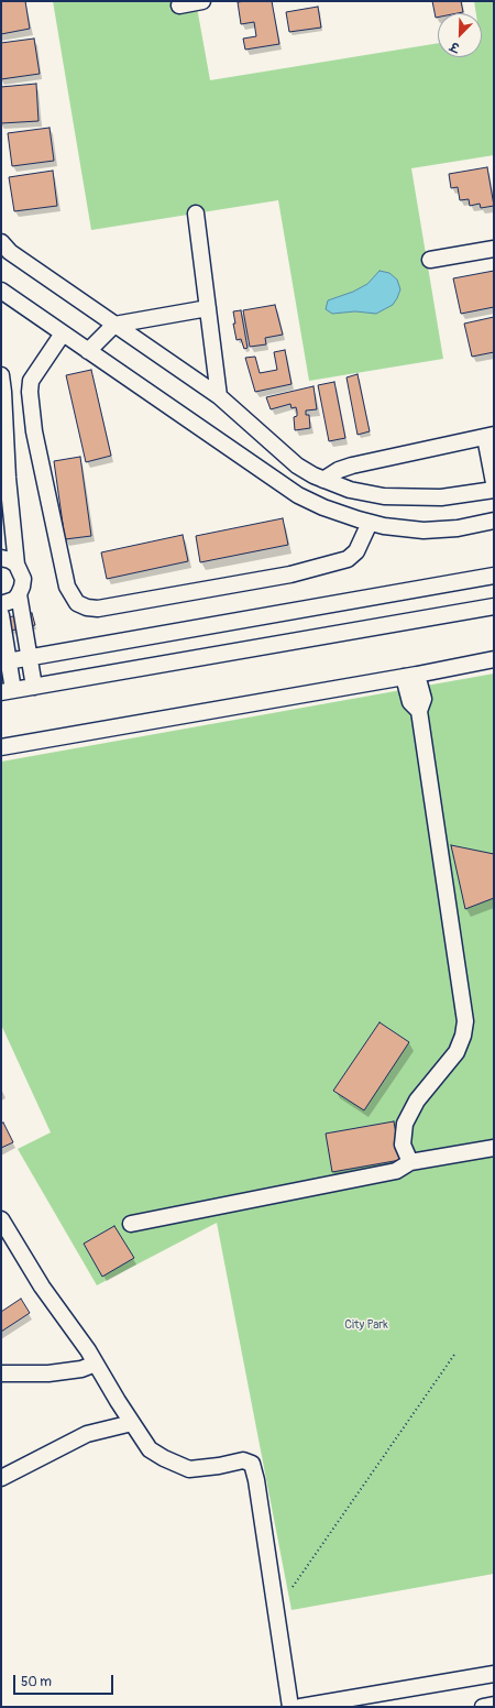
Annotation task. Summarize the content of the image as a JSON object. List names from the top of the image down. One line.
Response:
{"parks":["City Park"],"scale_bar":"50 m","north":"bottom left"}
